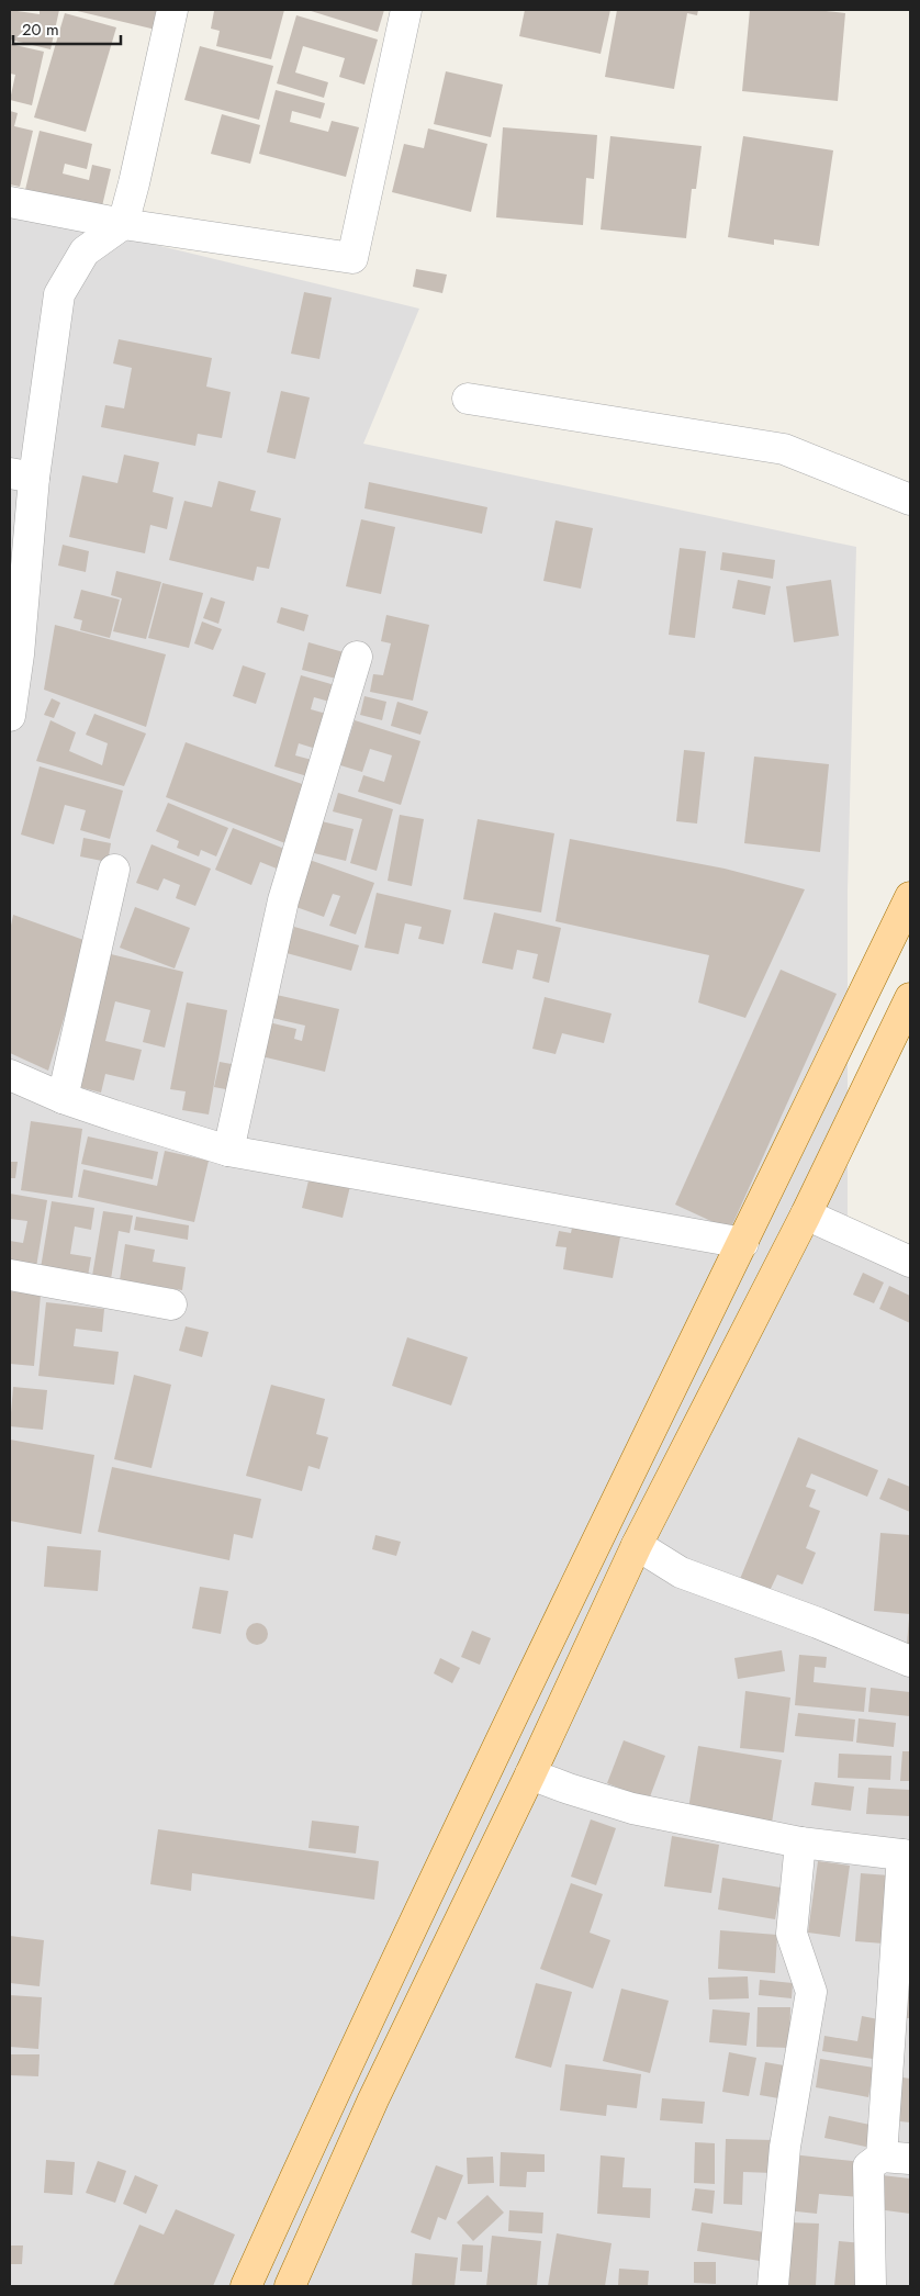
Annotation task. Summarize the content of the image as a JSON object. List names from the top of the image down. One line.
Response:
{"scale_bar":"20 m"}
